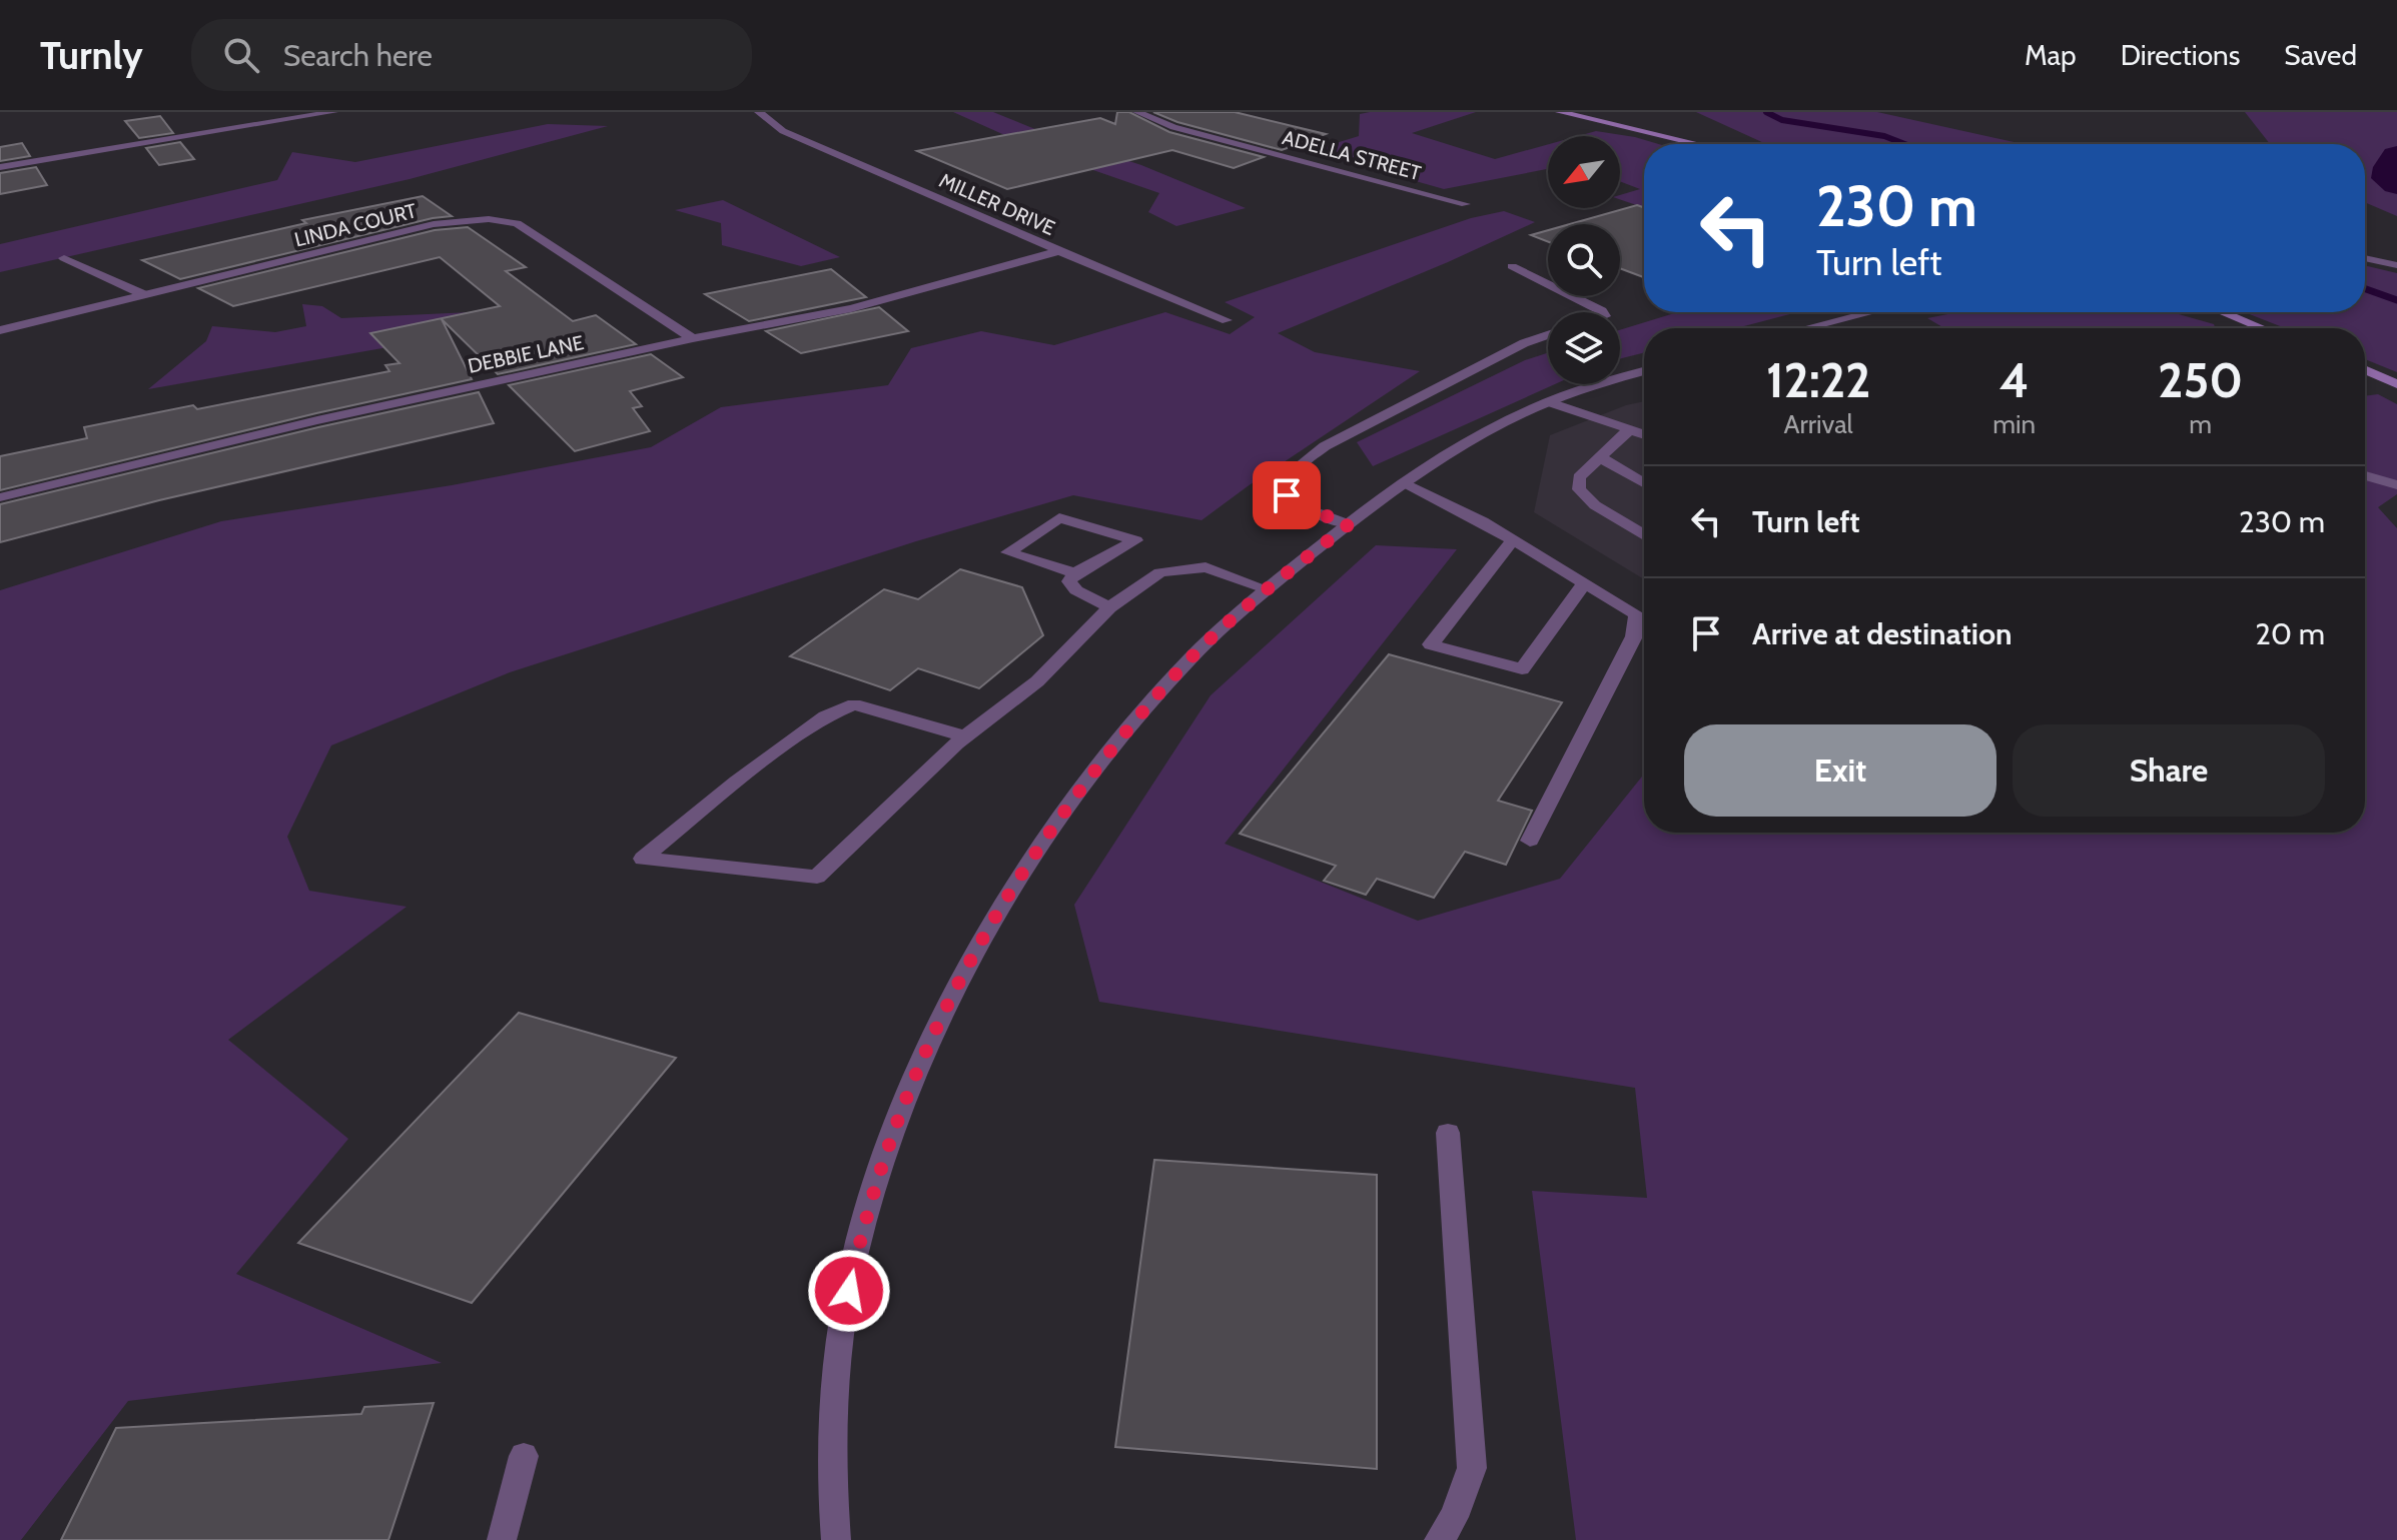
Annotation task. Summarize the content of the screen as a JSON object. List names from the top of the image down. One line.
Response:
{"streets":{"street":["ADELLA STREET","MILLER DRIVE","LINDA COURT","DEBBIE LANE"]},"crossings":[["MILLER DRIVE","DEBBIE LANE"],["LINDA COURT","DEBBIE LANE"]],"north":"bottom left","page":{"header":"Turnly","search":"Search here","nav":["Map","Directions","Saved"],"turn":["230 m","Turn left"],"eta":["12:22","Arrival","4","min","250","m"],"list":[{"name":"Turn left","value":"230 m"},{"name":"Arrive at destination","value":"20 m"}],"buttons":["Exit","Share"]}}
